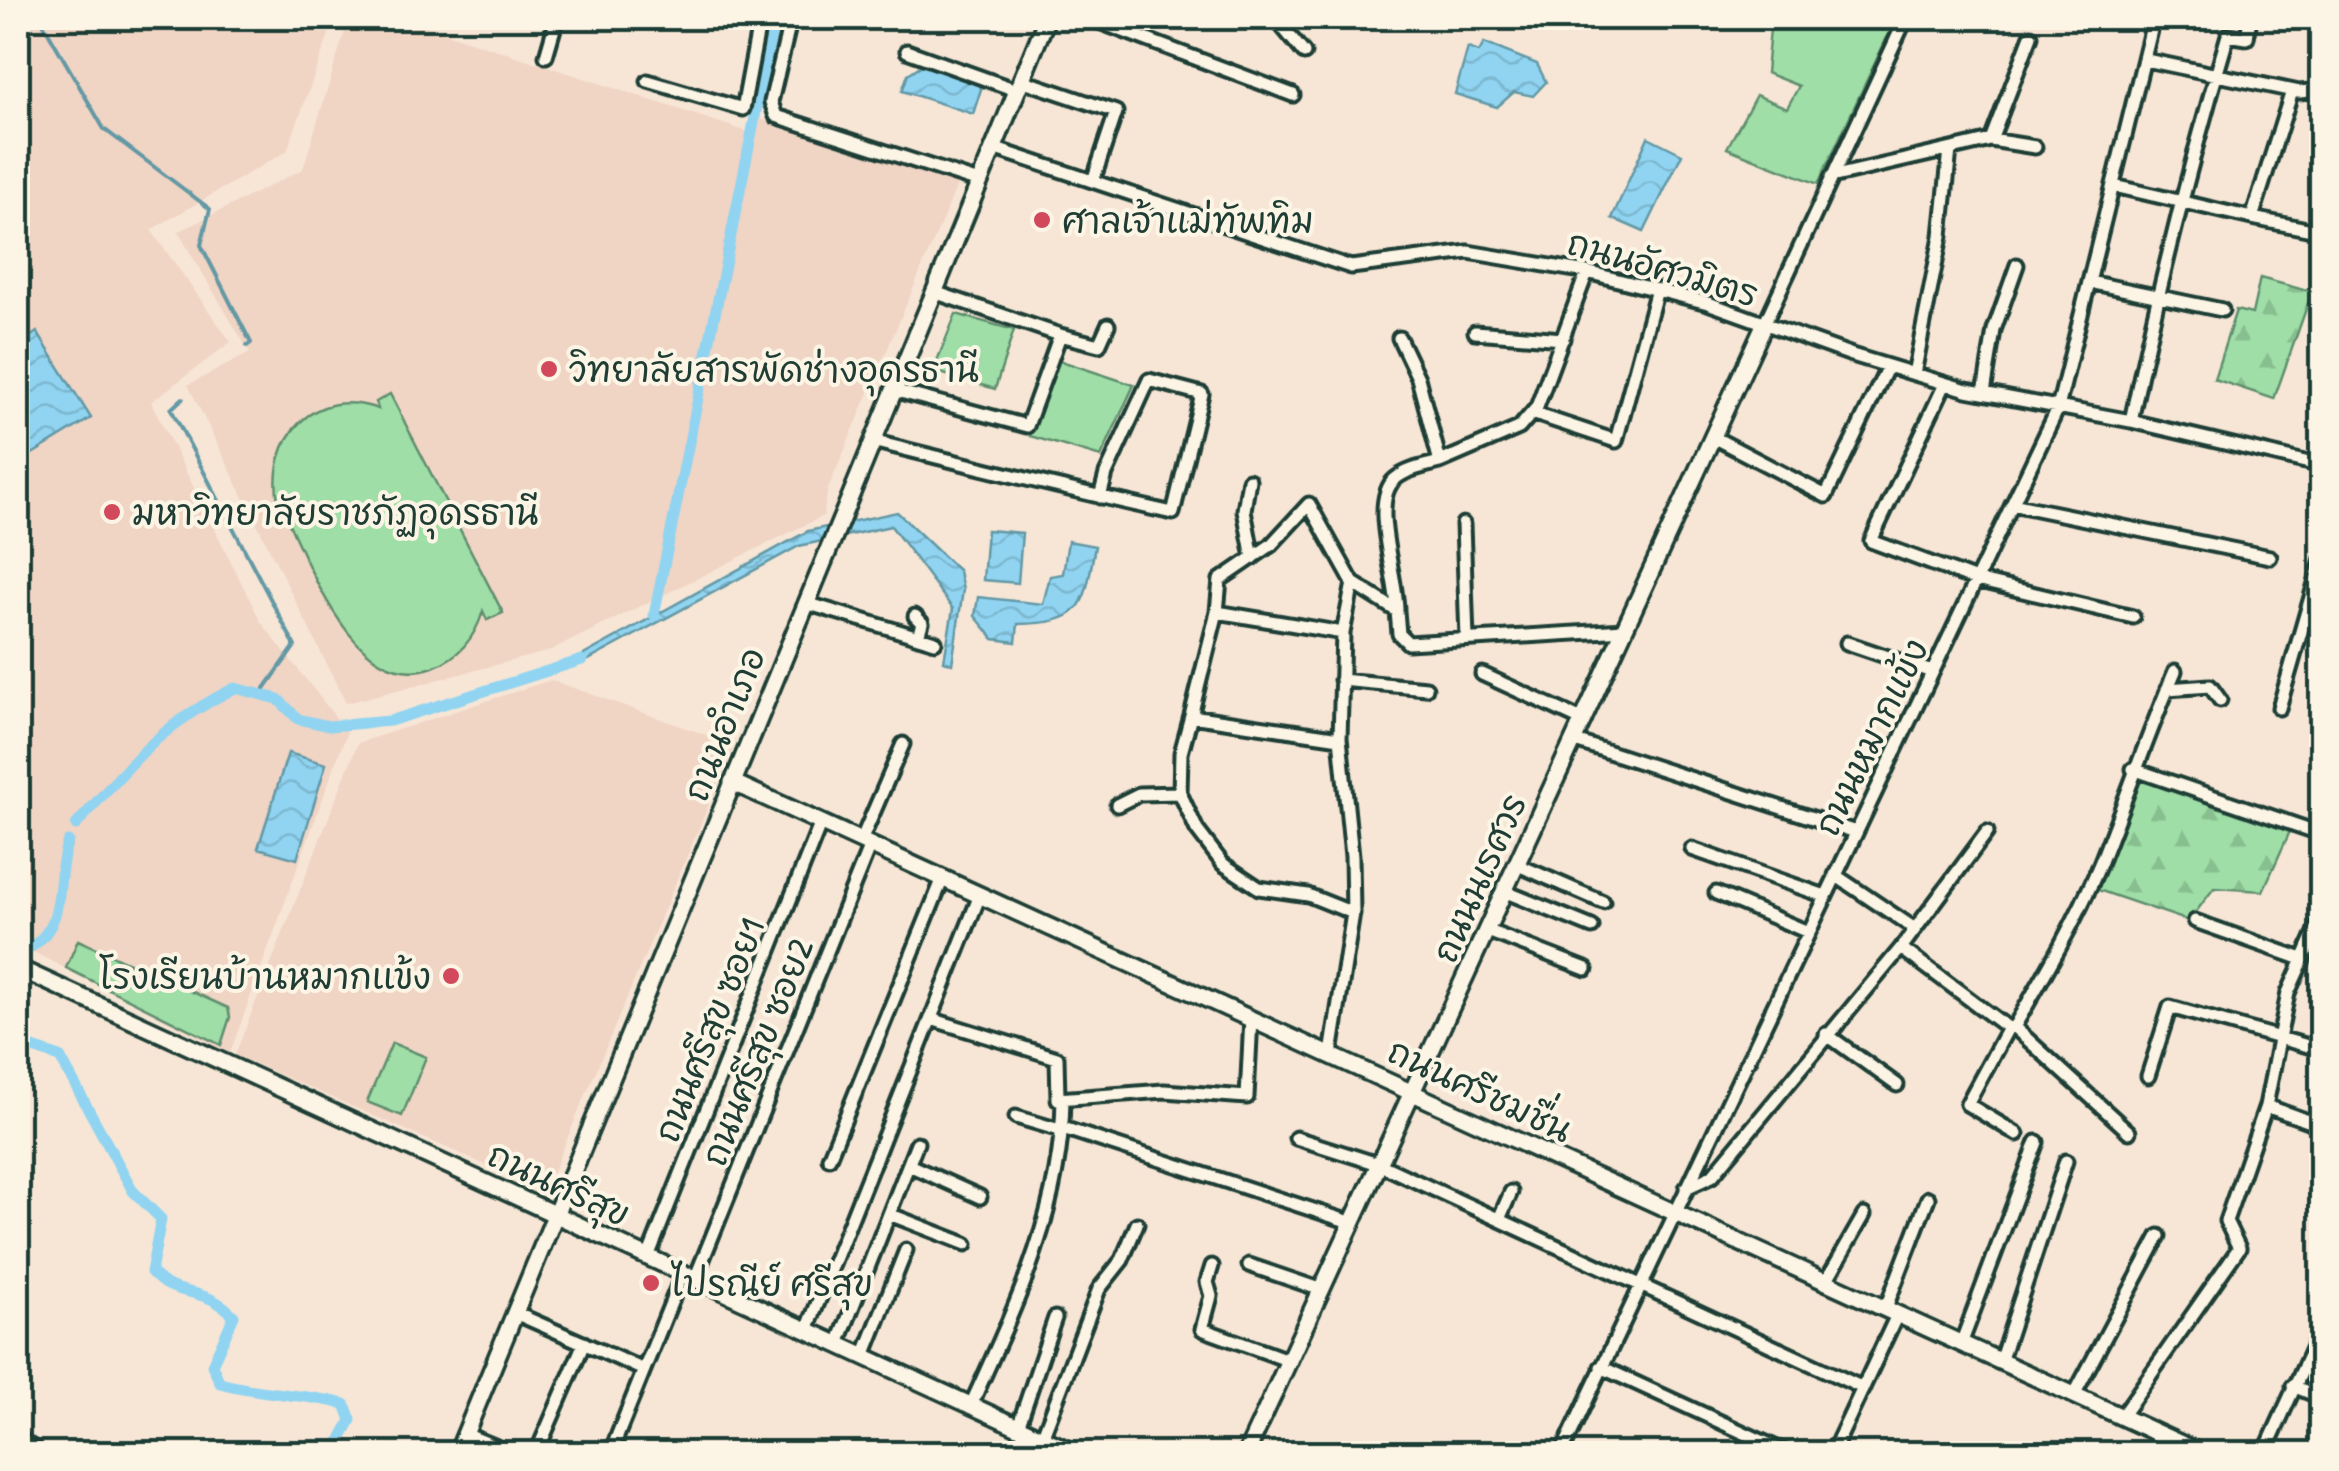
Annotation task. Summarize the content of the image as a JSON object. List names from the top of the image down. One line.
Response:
{"streets":{"street":["ถนนอัศวมิตร","ถนนอำเภอ","ถนนหมากแข้ง","ถนนนเรศวร","ถนนศรีสุข ซอย1","ถนนศรีสุข ซอย2","ถนนศรีชมชื่น","ถนนศรีสุข"]},"crossings":[["ถนนอัศวมิตร","ถนนอำเภอ"],["ถนนอัศวมิตร","ถนนหมากแข้ง"],["ถนนอัศวมิตร","ถนนนเรศวร"],["ถนนอำเภอ","ถนนศรีชมชื่น"],["ถนนอำเภอ","ถนนศรีสุข"],["ถนนหมากแข้ง","ถนนศรีชมชื่น"],["ถนนนเรศวร","ถนนศรีชมชื่น"],["ถนนศรีสุข ซอย1","ถนนศรีชมชื่น"],["ถนนศรีสุข ซอย1","ถนนศรีสุข"],["ถนนศรีสุข ซอย2","ถนนศรีชมชื่น"],["ถนนศรีสุข ซอย2","ถนนศรีสุข"]],"places":["ศาลเจ้าแม่ทัพทิม","วิทยาลัยสารพัดช่างอุดรธานี","มหาวิทยาลัยราชภัฏอุดรธานี","โรงเรียนบ้านหมากแข้ง","ไปรณีย์ ศรีสุข"]}
